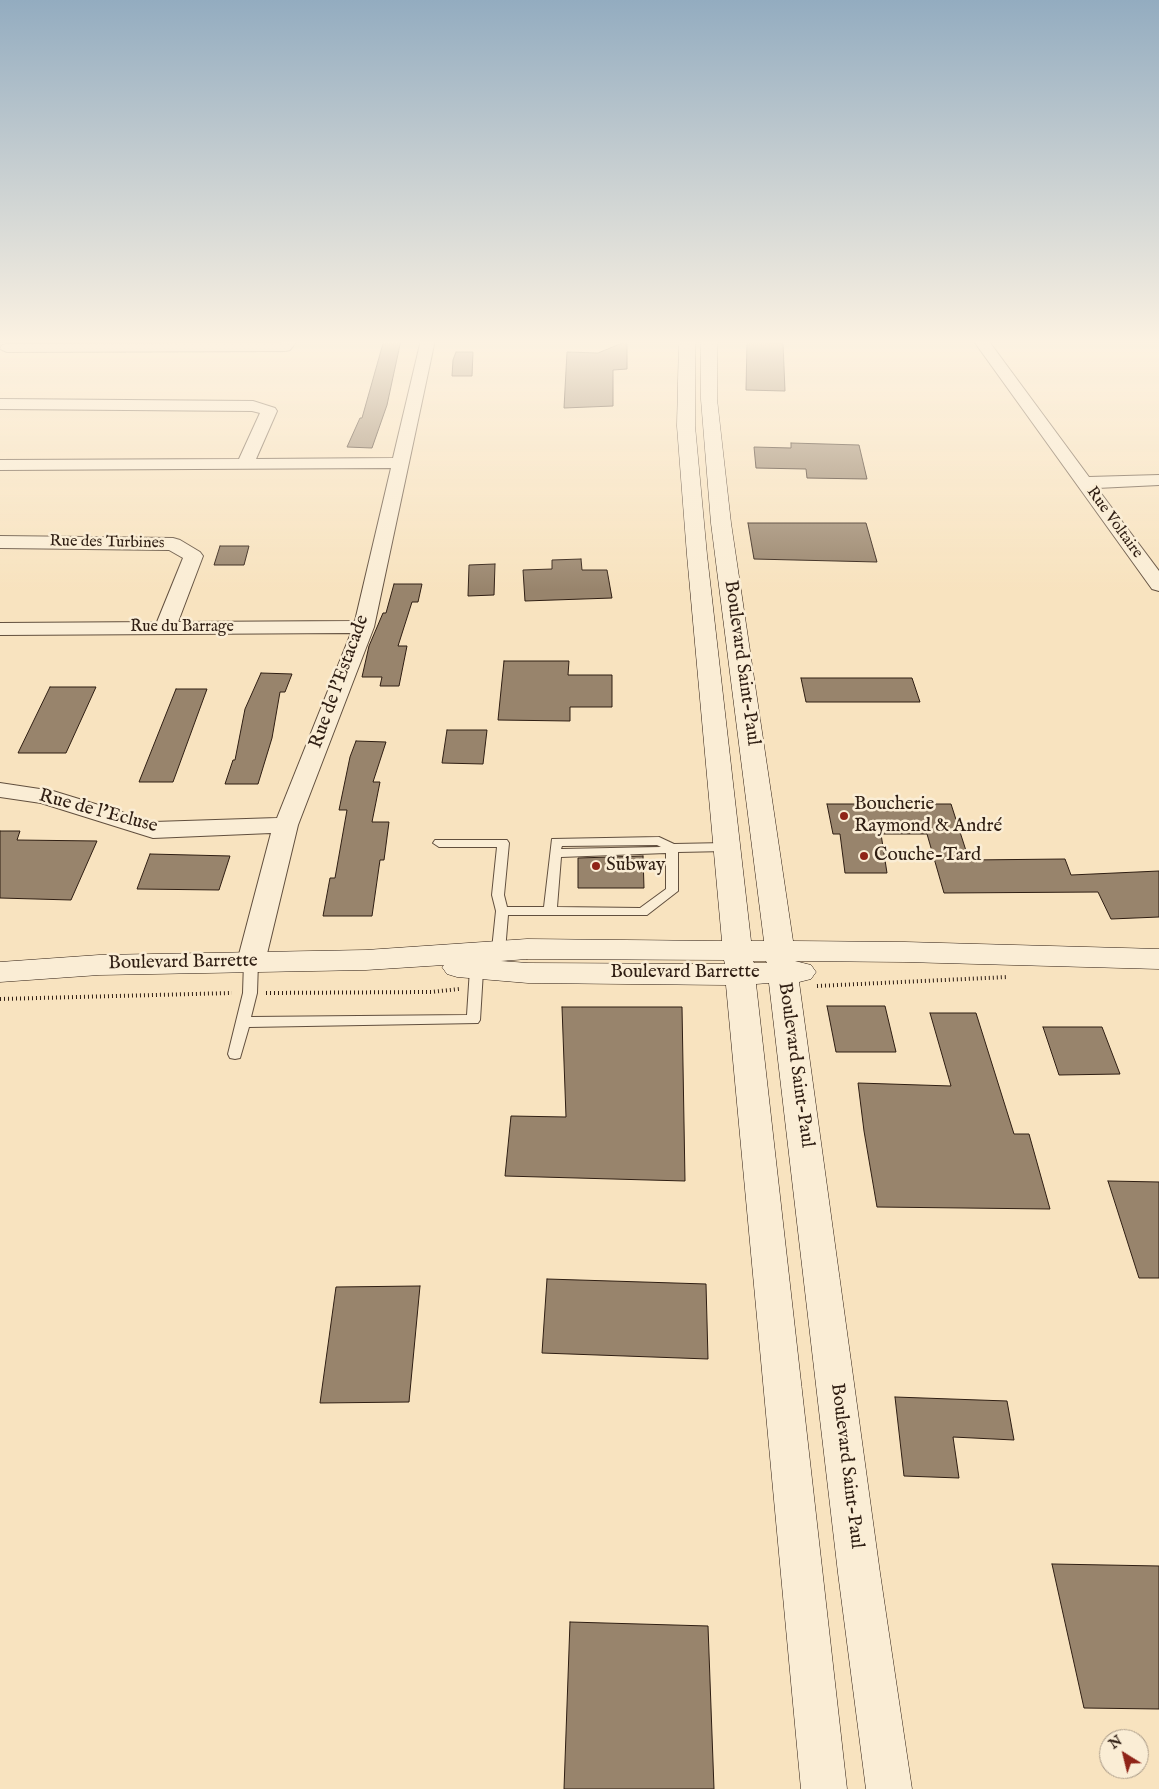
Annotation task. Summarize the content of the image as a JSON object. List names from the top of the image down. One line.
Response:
{"streets":{"main road":["Boulevard Saint-Paul","Boulevard Barrette"],"street":["Rue Voltaire","Rue des Turbines","Rue du Barrage","Rue de l'Estacade","Rue de l'Ecluse"]},"crossings":[["Rue des Turbines","Rue du Barrage"],["Rue du Barrage","Rue de l'Estacade"],["Boulevard Saint-Paul","Boulevard Barrette"],["Rue de l'Estacade","Rue de l'Ecluse"],["Rue de l'Estacade","Boulevard Barrette"]],"places":["Boucherie Raymond & André","Couche-Tard","Subway"],"north":"top left"}
